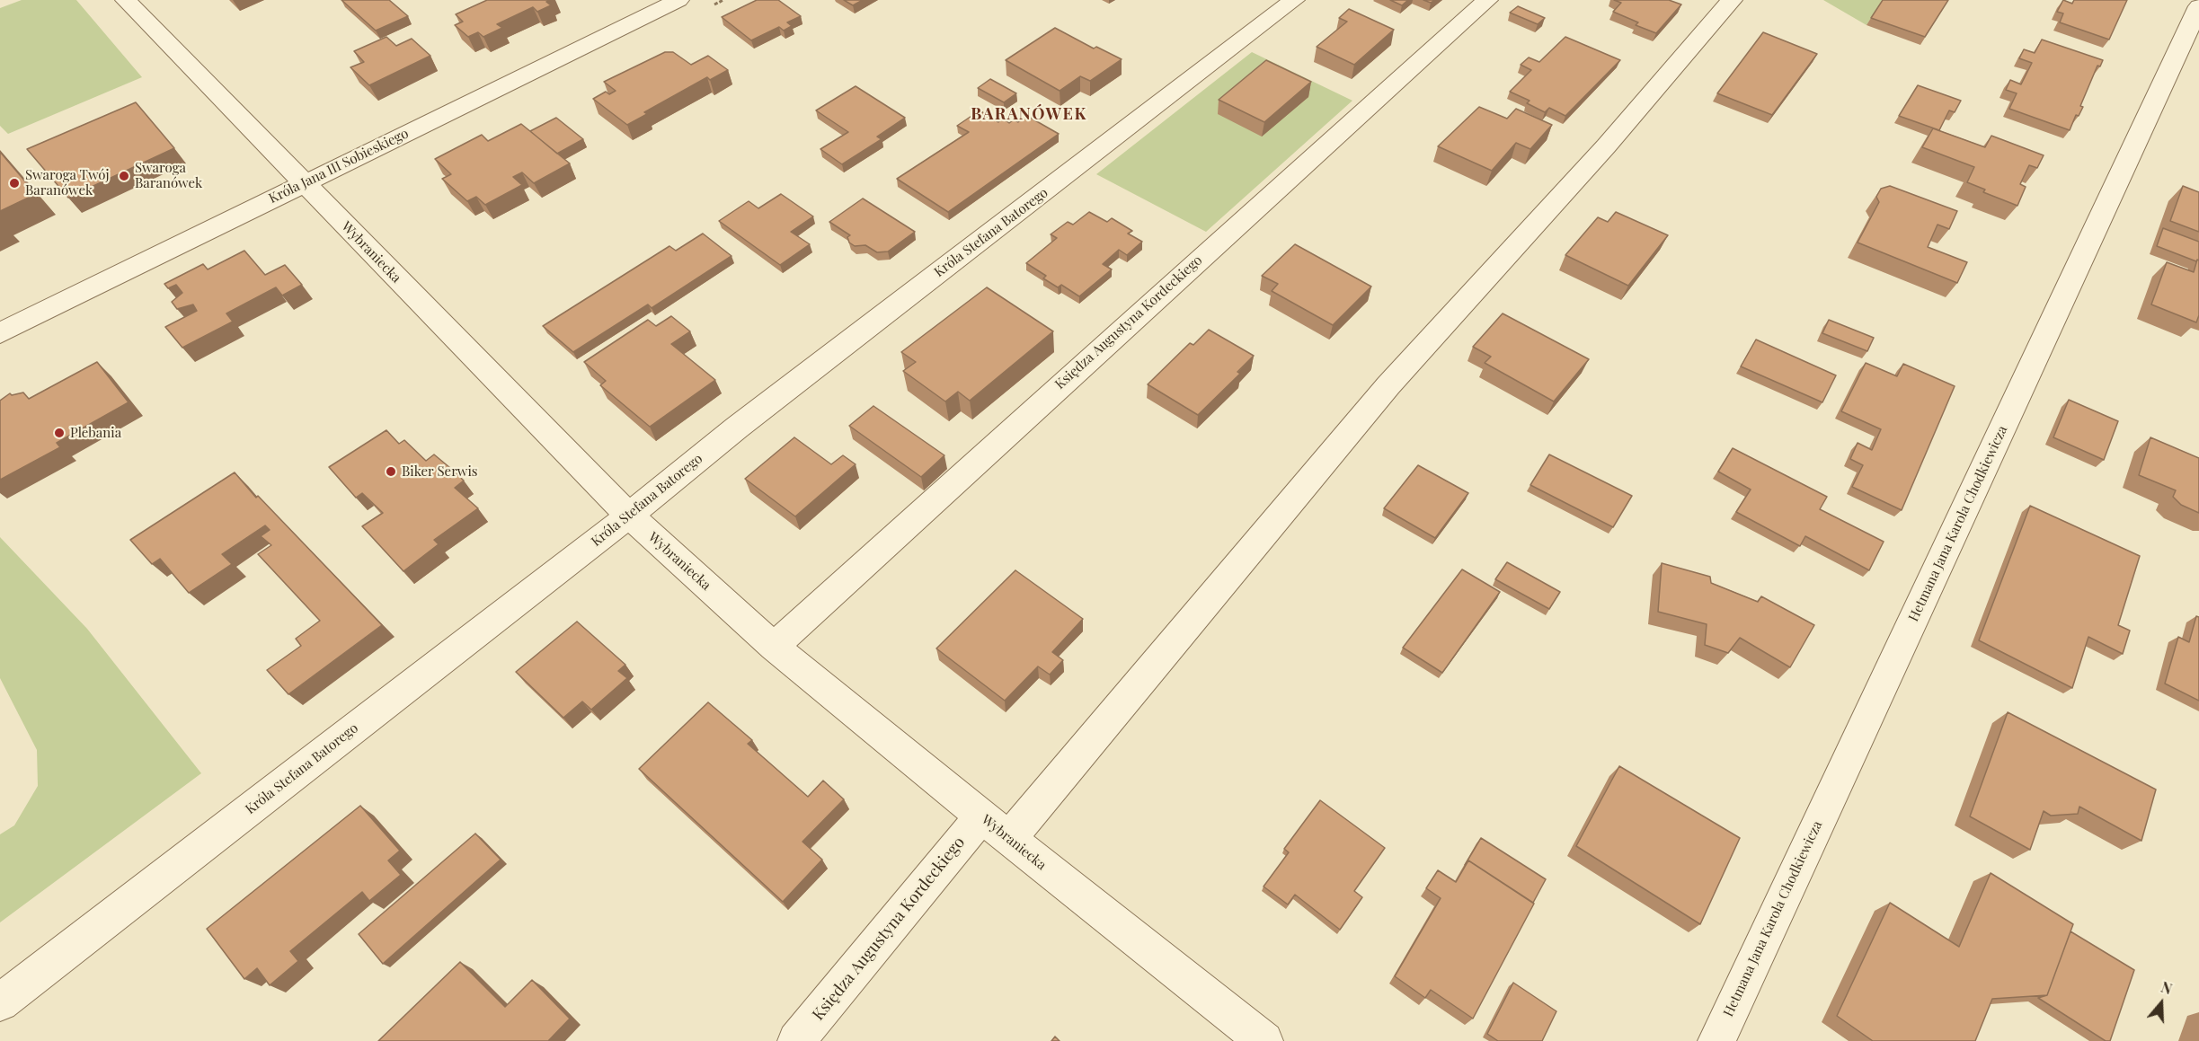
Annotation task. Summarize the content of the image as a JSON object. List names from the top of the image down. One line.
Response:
{"streets":{"street":["Króla Jana III Sobieskiego","Króla Stefana Batorego","Wybraniecka","Księdza Augustyna Kordeckiego","Hetmana Jana Karola Chodkiewicza"]},"crossings":[["Króla Jana III Sobieskiego","Wybraniecka"],["Króla Stefana Batorego","Wybraniecka"],["Wybraniecka","Księdza Augustyna Kordeckiego"]],"districts":["BARANÓWEK"],"places":["Swaroga Baranówek","Swaroga Twój Baranówek","Plebania","Biker Serwis"],"north":"top"}
